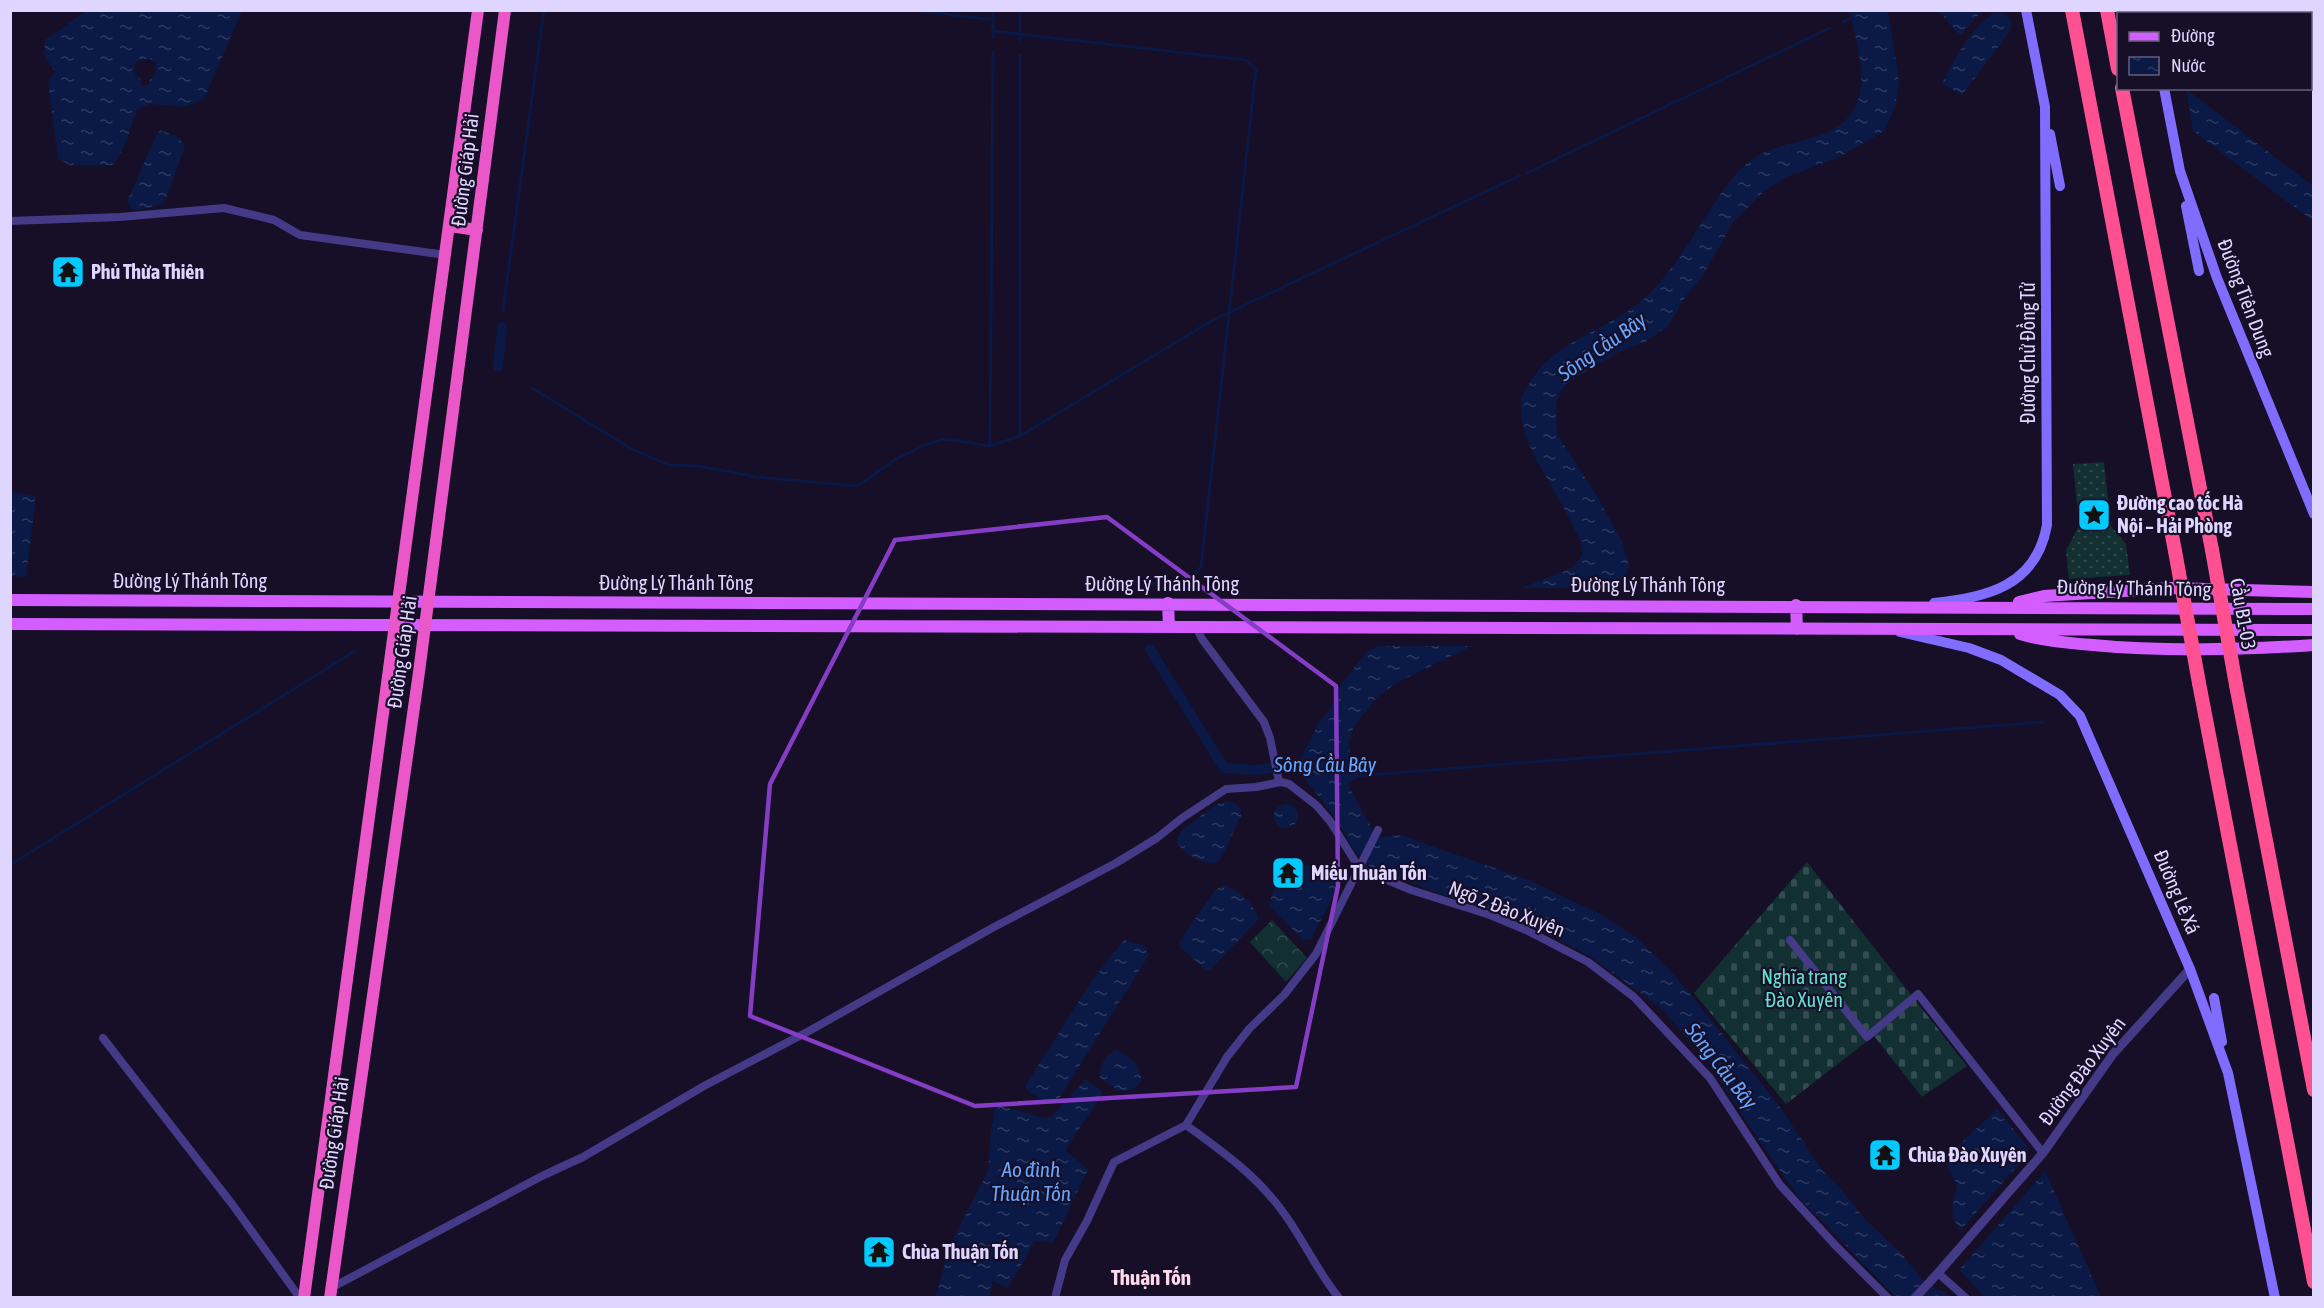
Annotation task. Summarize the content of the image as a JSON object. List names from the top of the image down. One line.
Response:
{"streets":{"highway":["Đường Giáp Hải","Cầu B1-03"],"main road":["Đường Tiên Dung","Đường Chử Đồng Tử","Đường Lý Thánh Tông","Đường Lê Xá"],"street":["Ngõ 2 Đào Xuyên","Đường Đào Xuyên"]},"crossings":[["Đường Giáp Hải","Đường Lý Thánh Tông"],["Đường Chử Đồng Tử","Đường Lý Thánh Tông"],["Đường Lý Thánh Tông","Đường Lê Xá"],["Đường Lê Xá","Đường Đào Xuyên"]],"districts":["Thuận Tốn"],"water":["Sông Cầu Bây","Ao đình Thuận Tốn"],"parks":["Nghĩa trang Đào Xuyên"],"places":{"temple":["Phủ Thừa Thiên","Miếu Thuận Tốn","Chùa Đào Xuyên","Chùa Thuận Tốn"],"place":["Đường cao tốc Hà Nội – Hải Phòng"]},"legend":["Đường","Nước"]}
